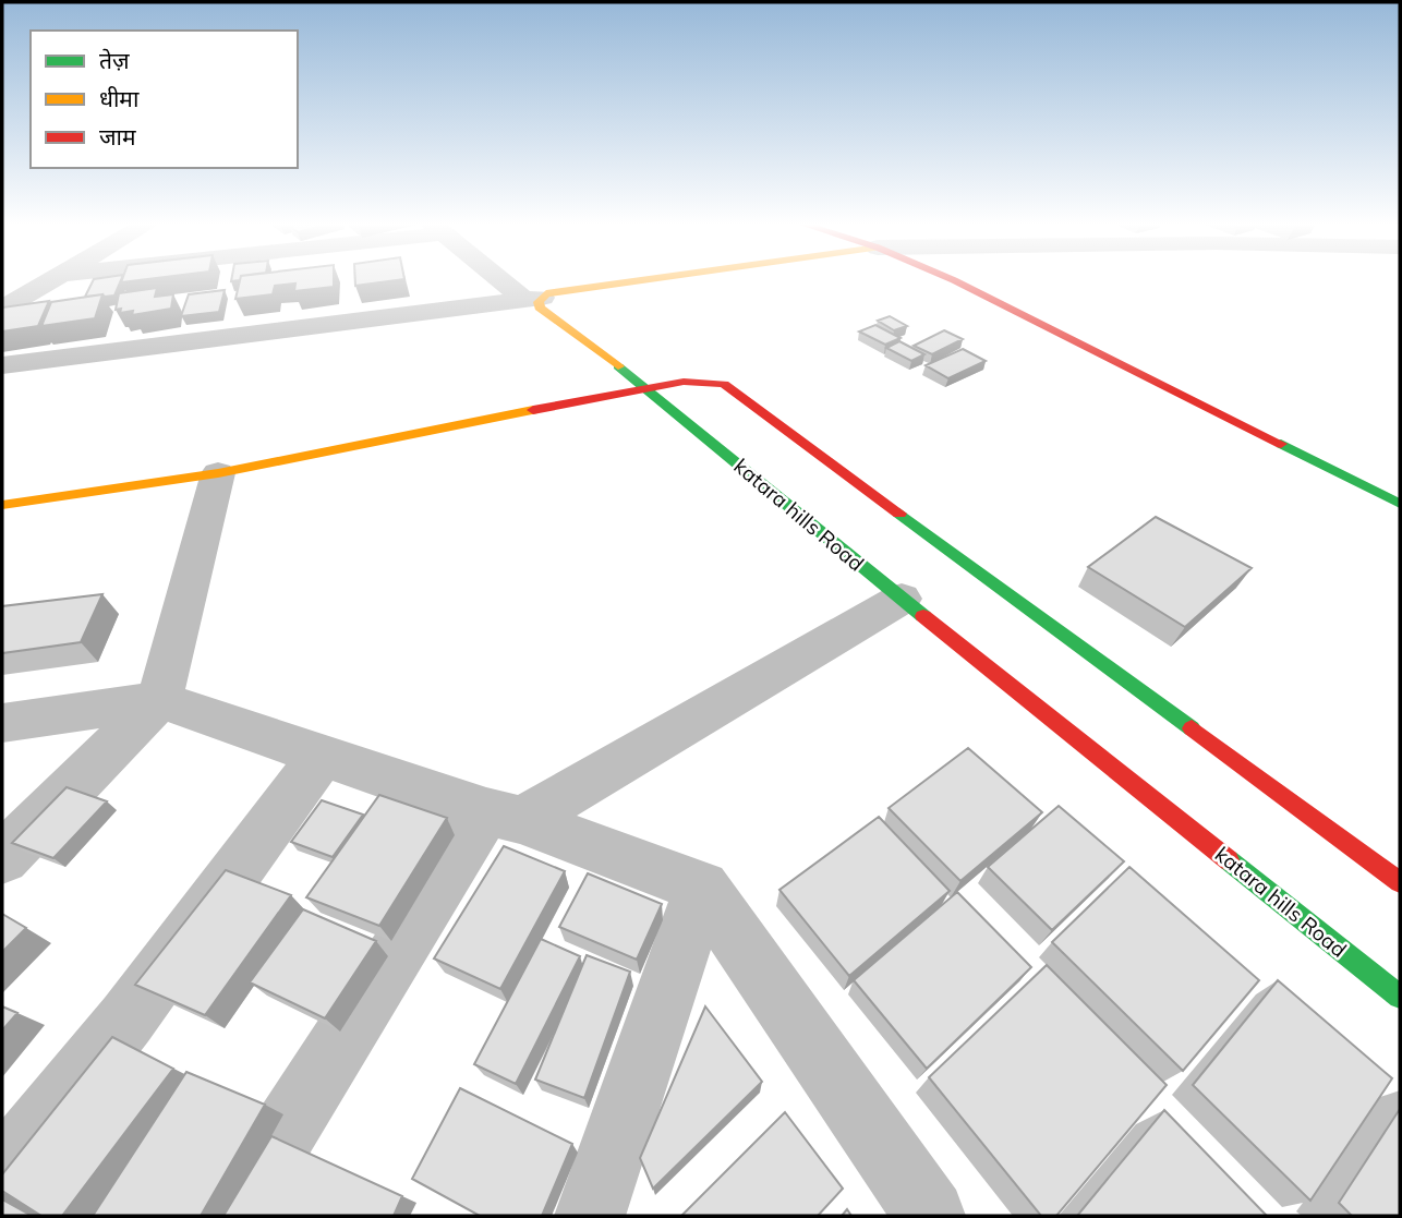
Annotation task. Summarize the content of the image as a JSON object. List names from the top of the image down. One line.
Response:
{"streets":{"street":["katara hills Road"]},"legend":["तेज़","धीमा","जाम"]}
